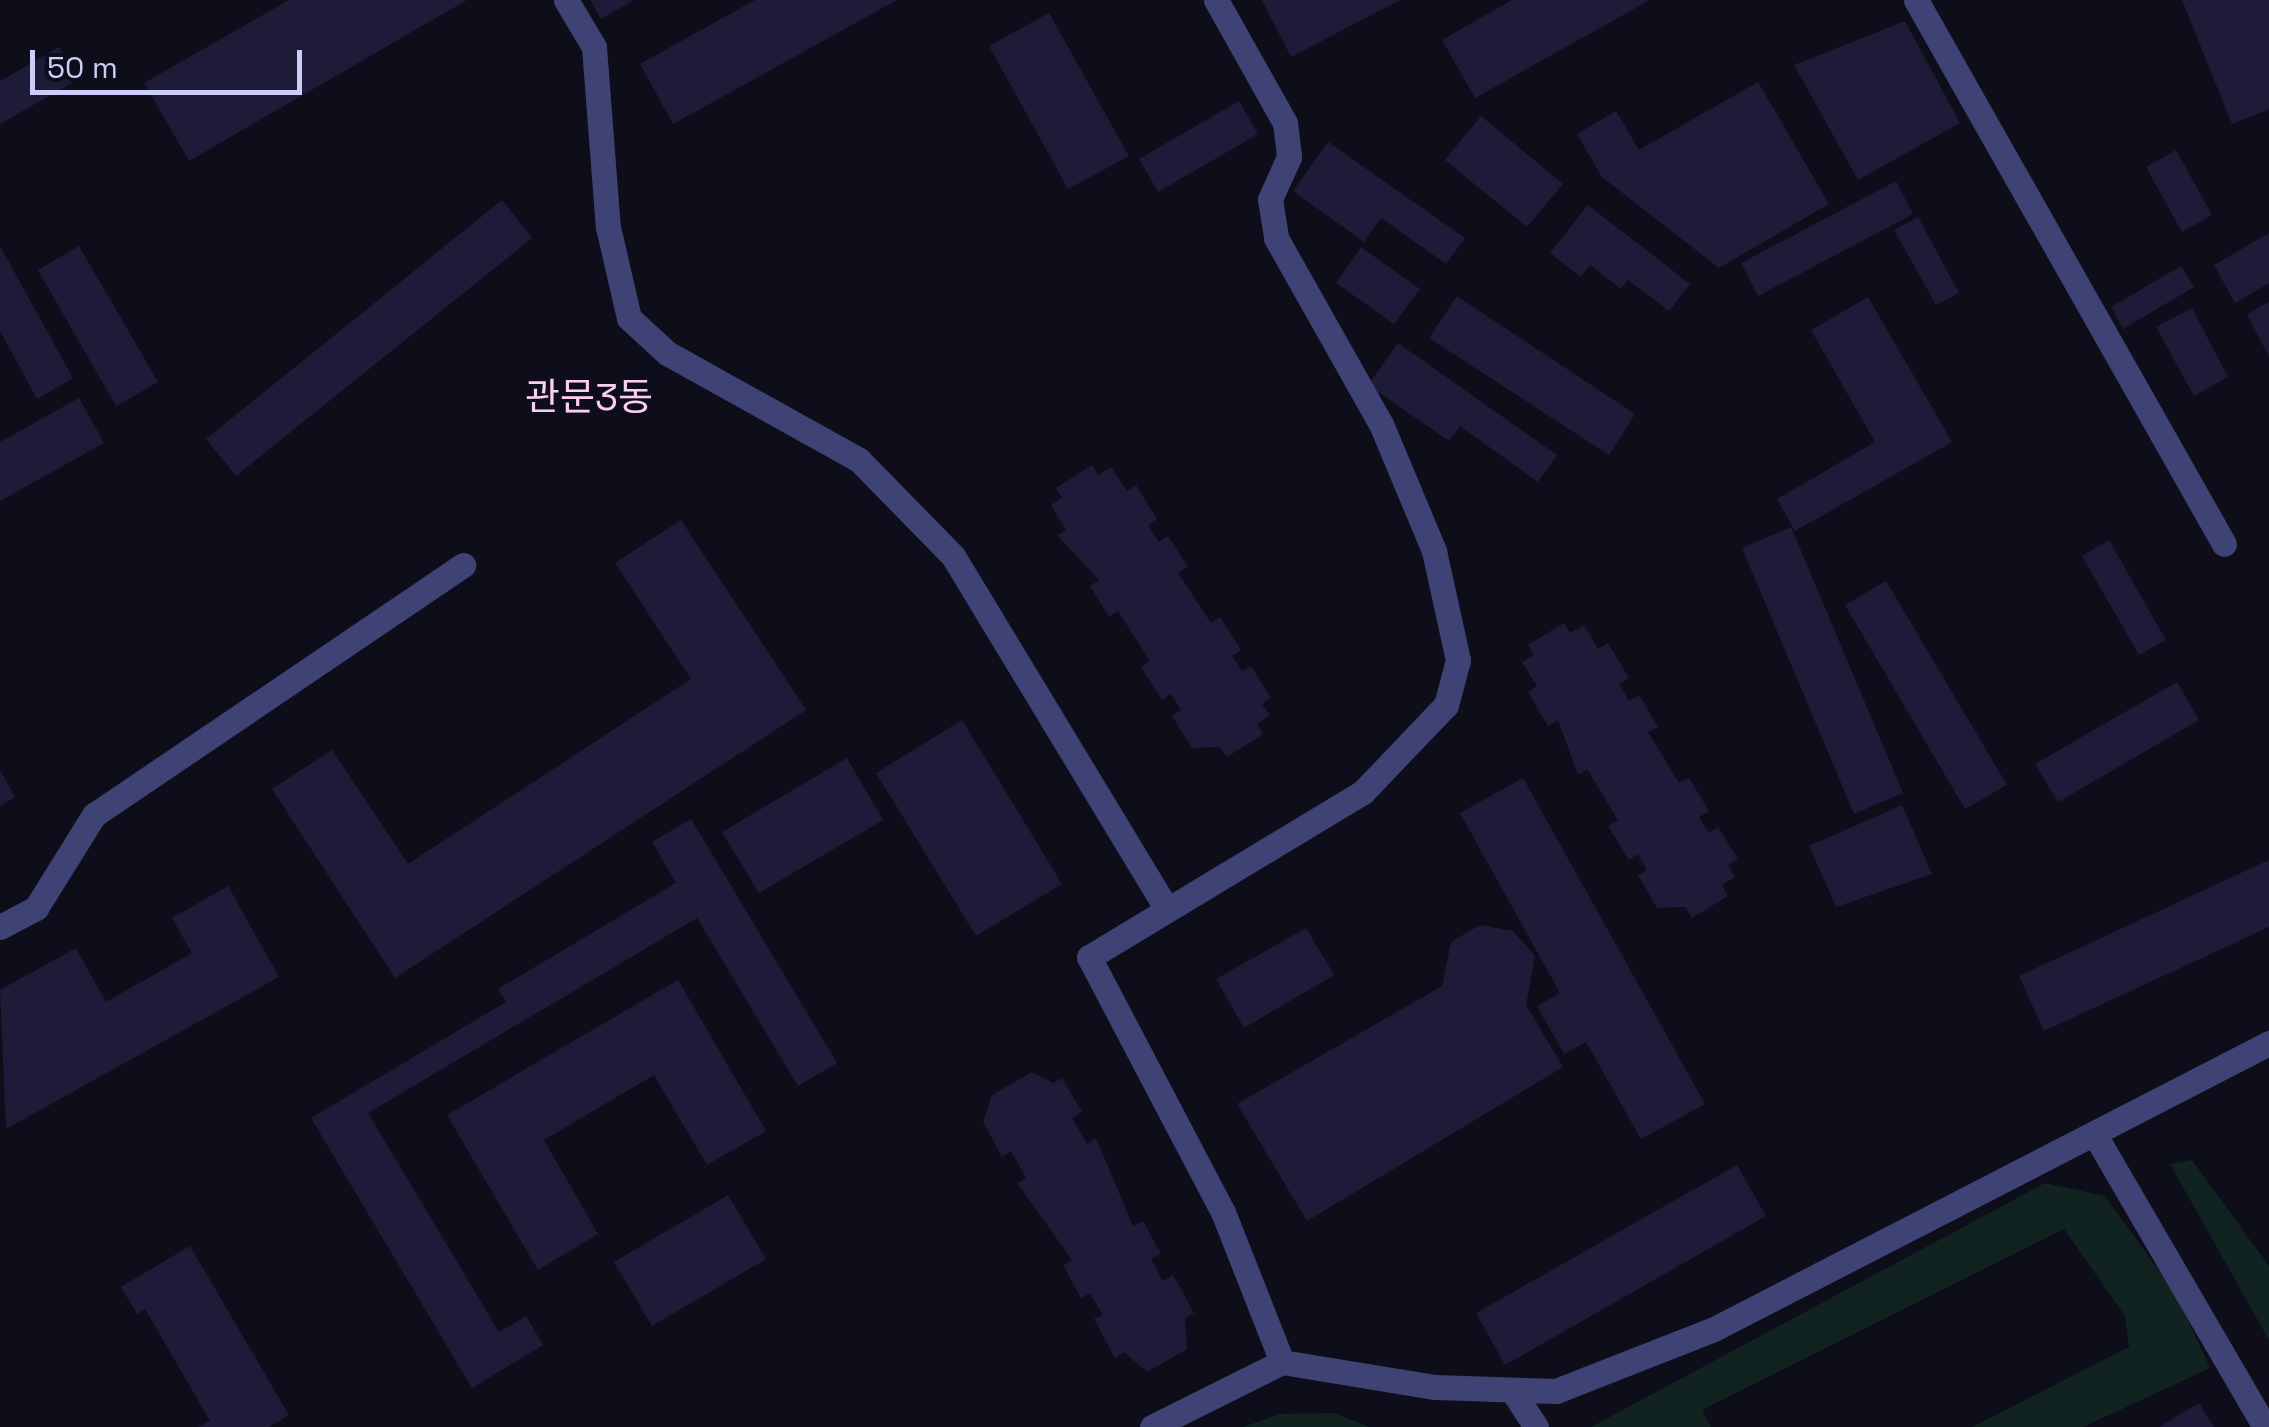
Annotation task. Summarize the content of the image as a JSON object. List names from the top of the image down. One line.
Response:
{"districts":["관문3동"],"scale_bar":"50 m"}
